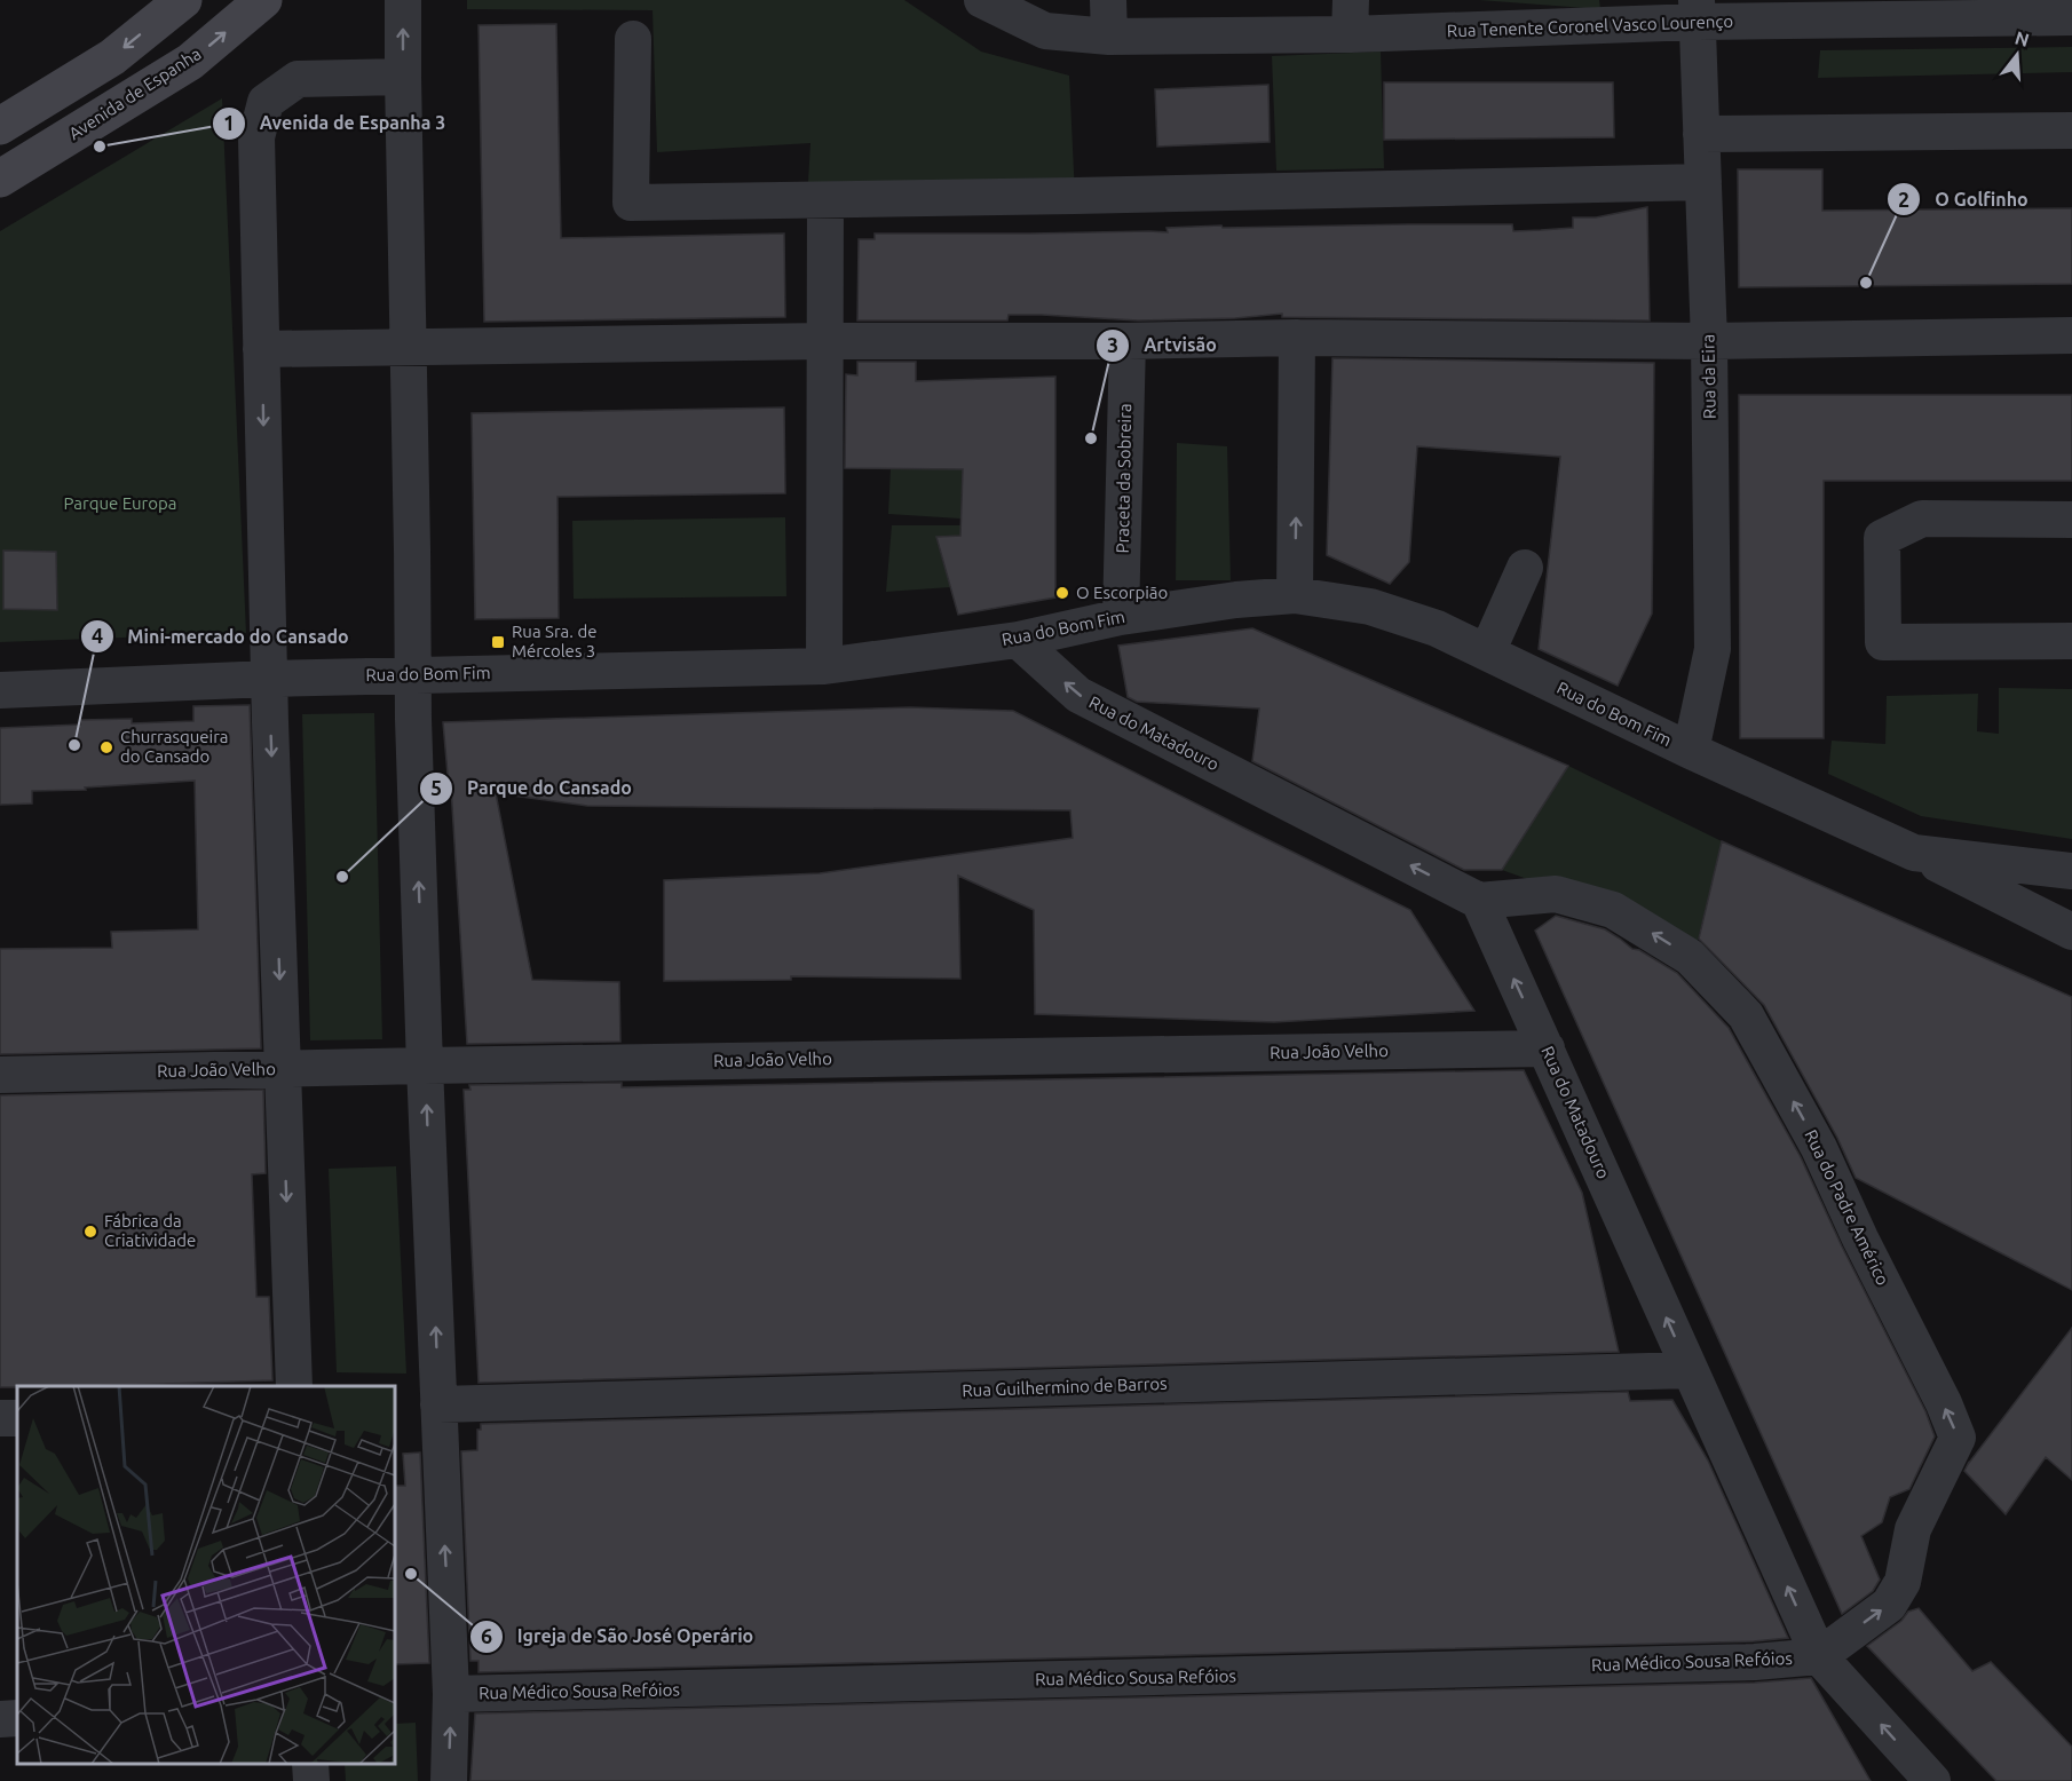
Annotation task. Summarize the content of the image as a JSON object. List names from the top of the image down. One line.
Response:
{"streets":{"main road":["Avenida de Espanha"],"street":["Rua Tenente Coronel Vasco Lourenço","Rua da Eira","Praceta da Sobreira","Rua do Bom Fim","Rua do Matadouro","Rua João Velho","Rua do Padre Américo","Rua Guilhermino de Barros","Rua Médico Sousa Refóios"]},"crossings":[["Rua Tenente Coronel Vasco Lourenço","Rua da Eira"],["Rua da Eira","Rua do Bom Fim"],["Praceta da Sobreira","Rua do Bom Fim"],["Rua do Bom Fim","Rua do Matadouro"],["Rua do Matadouro","Rua João Velho"],["Rua do Matadouro","Rua do Padre Américo"],["Rua do Matadouro","Rua Guilhermino de Barros"],["Rua do Matadouro","Rua Médico Sousa Refóios"],["Rua do Padre Américo","Rua Médico Sousa Refóios"]],"one_way":["Rua do Matadouro"],"parks":["Parque Europa"],"places":{"other":["Avenida de Espanha 3","O Golfinho","Artvisão","O Escorpião","Mini-mercado do Cansado","Churrasqueira do Cansado","Parque do Cansado","Fábrica da Criatividade","Igreja de São José Operário"],"transit":["Rua Sra. de Mércoles 3"]},"north":"top"}
